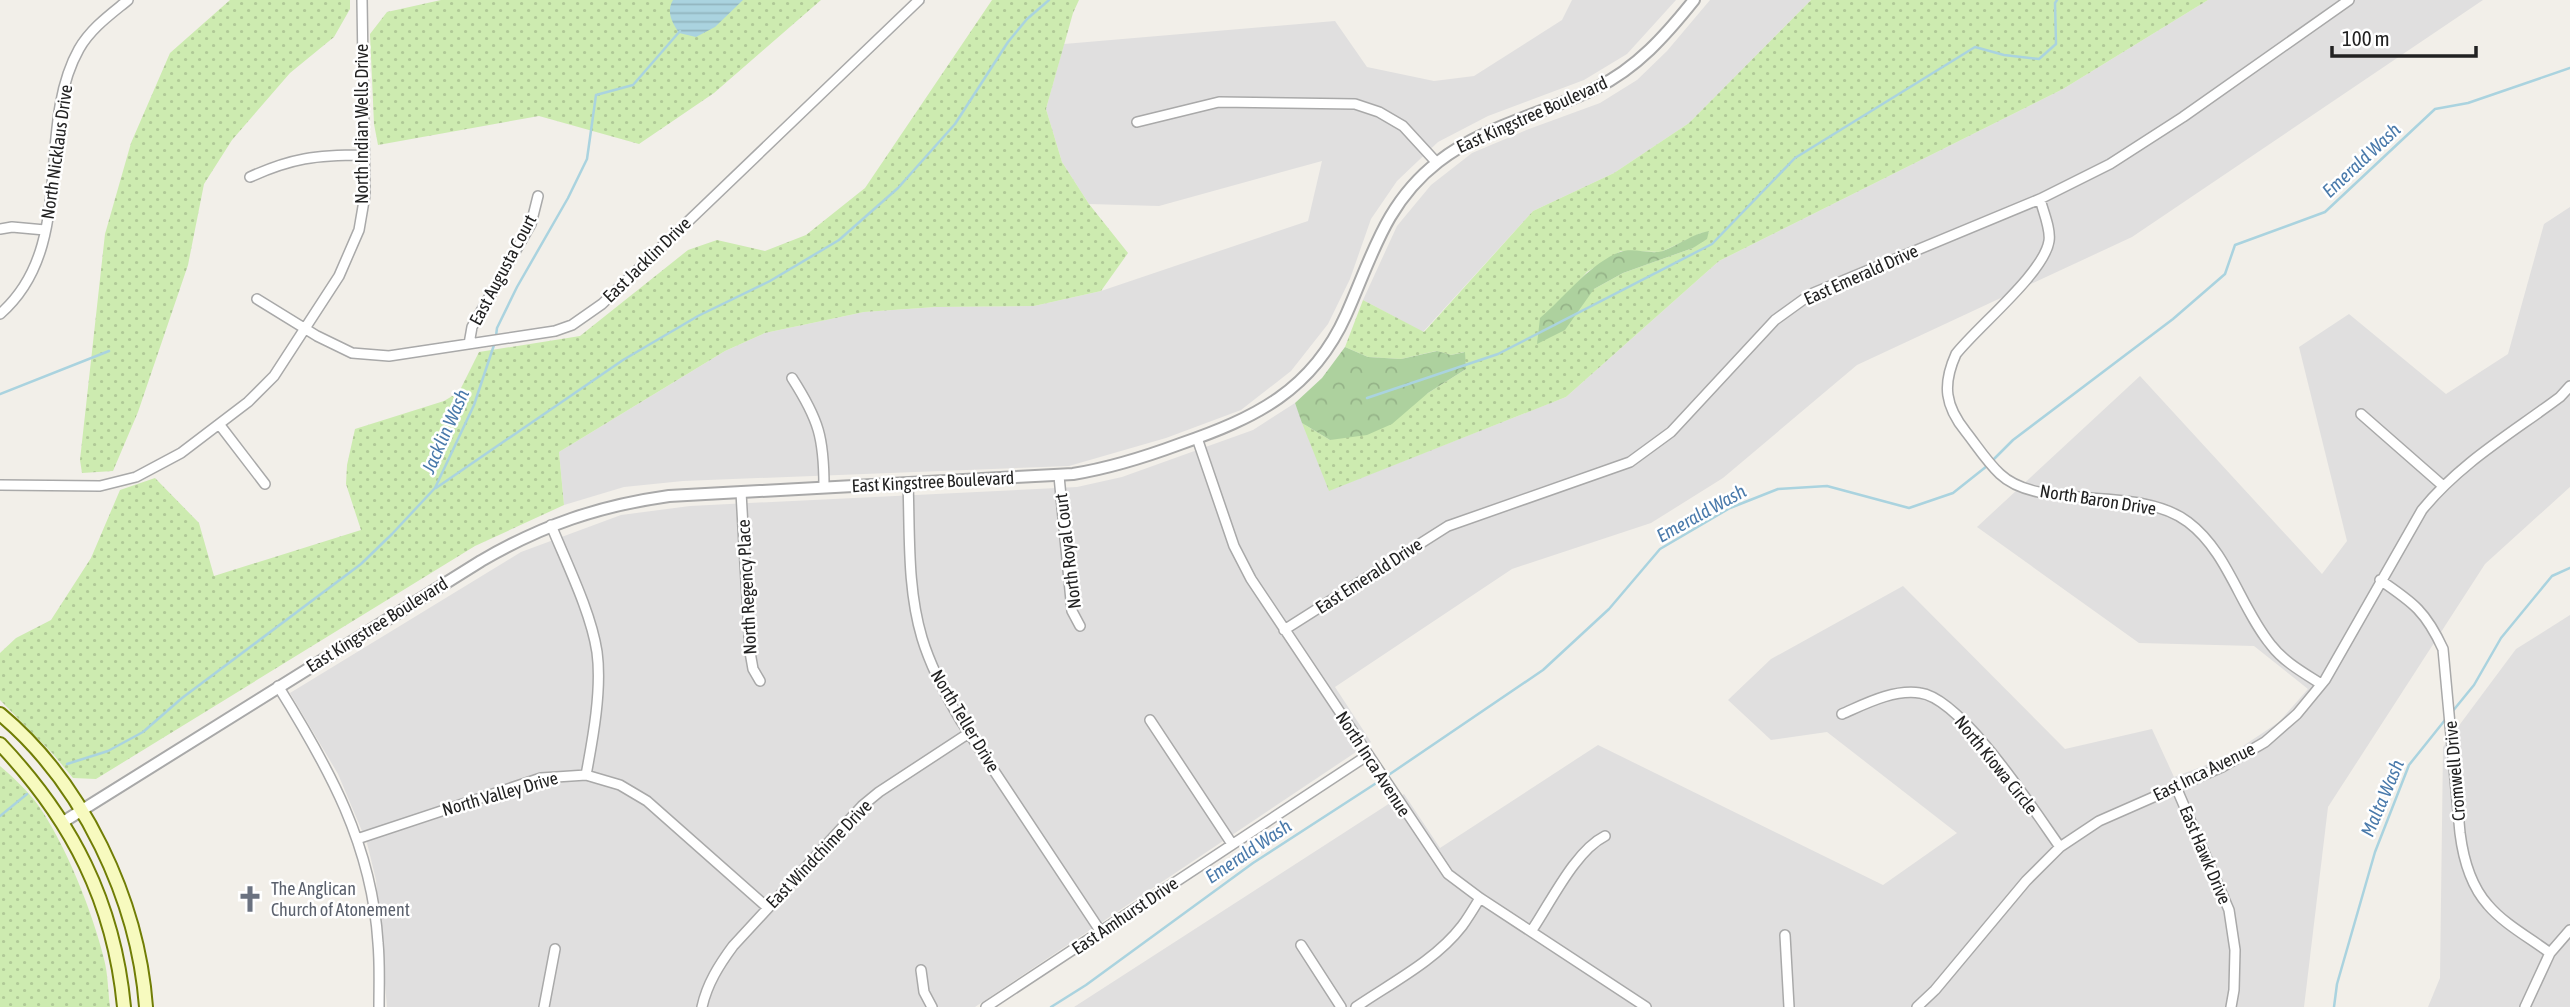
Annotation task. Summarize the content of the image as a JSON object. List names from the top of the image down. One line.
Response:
{"streets":{"street":["East Kingstree Boulevard","North Indian Wells Drive","North Nicklaus Drive","East Jacklin Drive","East Augusta Court","East Emerald Drive","North Baron Drive","North Royal Court","North Regency Place","North Teller Drive","North Inca Avenue","North Kiowa Circle","Cromwell Drive","East Inca Avenue","North Valley Drive","East Windchime Drive","East Hawk Drive","East Amhurst Drive"]},"crossings":[["East Kingstree Boulevard","North Royal Court"],["East Kingstree Boulevard","North Regency Place"],["East Kingstree Boulevard","North Teller Drive"],["East Kingstree Boulevard","North Inca Avenue"],["North Indian Wells Drive","East Jacklin Drive"],["East Jacklin Drive","East Augusta Court"],["East Emerald Drive","North Baron Drive"],["East Emerald Drive","North Inca Avenue"],["North Baron Drive","East Inca Avenue"],["North Teller Drive","East Windchime Drive"],["North Teller Drive","East Amhurst Drive"],["North Inca Avenue","East Amhurst Drive"],["North Kiowa Circle","East Inca Avenue"],["Cromwell Drive","East Inca Avenue"],["East Inca Avenue","East Hawk Drive"],["North Valley Drive","East Windchime Drive"]],"water":["Emerald Wash","Jacklin Wash","Malta Wash"],"places":{"church":["The Anglican Church of Atonement"]},"scale_bar":"100 m"}
